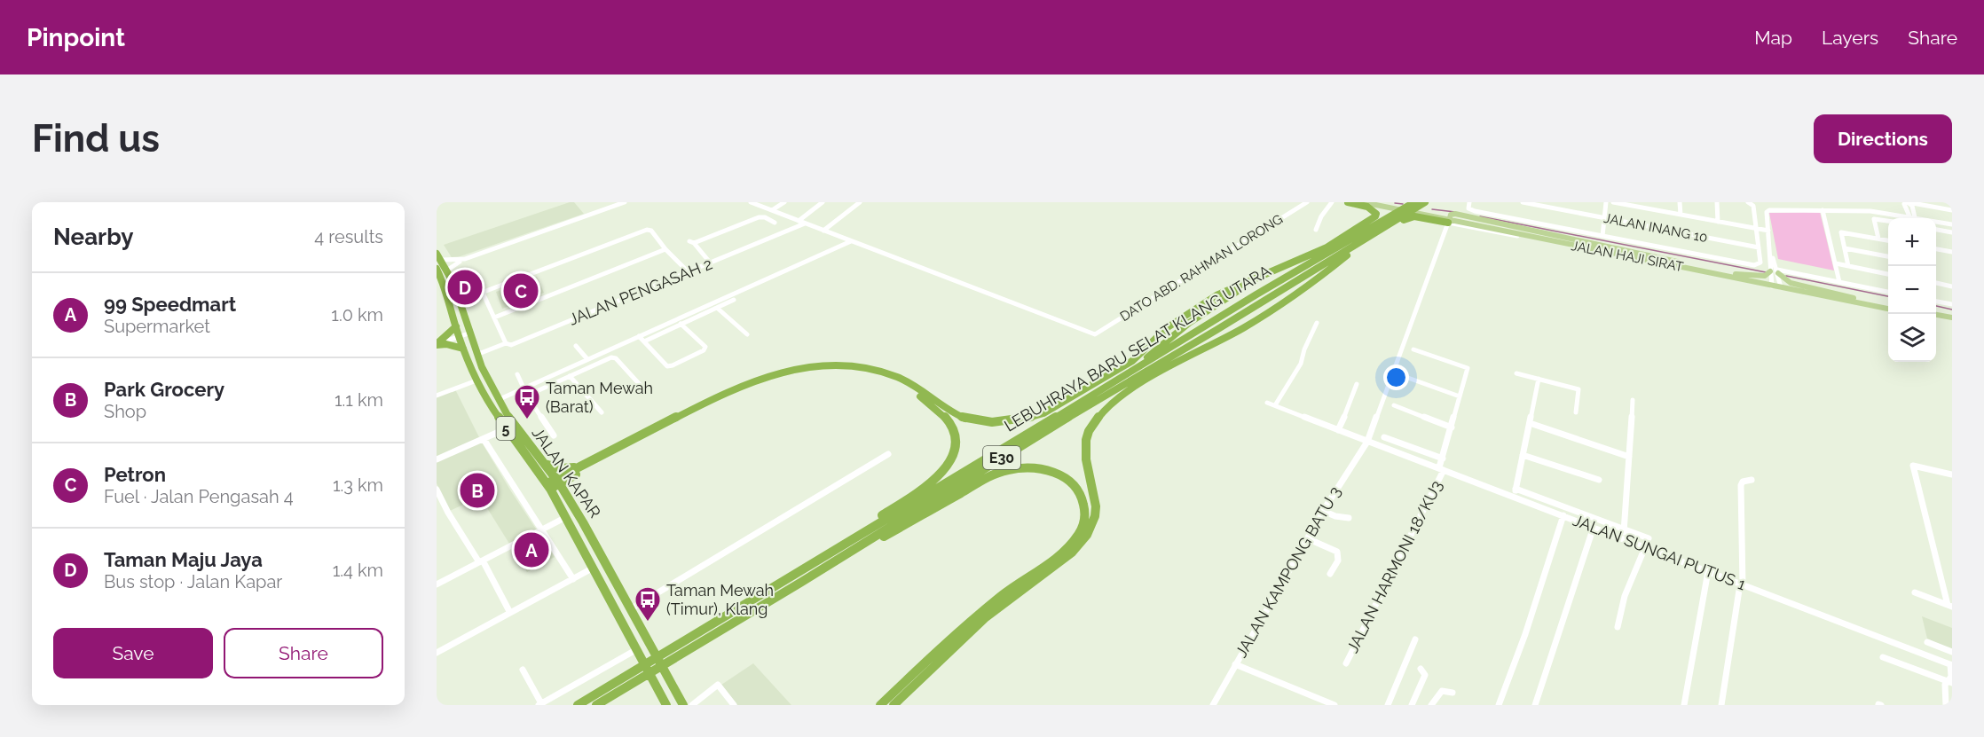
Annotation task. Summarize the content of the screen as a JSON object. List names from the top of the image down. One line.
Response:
{"streets":{"highway":["LEBUHRAYA BARU SELAT KLANG UTARA","5","E30","JALAN KAPAR"],"main road":["JALAN HAJI SIRAT"],"street":["JALAN INANG 10","DATO ABD. RAHMAN LORONG","JALAN PENGASAH 2","JALAN SUNGAI PUTUS 1","JALAN HARMONI 18/KU3","JALAN KAMPONG BATU 3"]},"crossings":[["JALAN PENGASAH 2","JALAN KAPAR"],["JALAN SUNGAI PUTUS 1","JALAN HARMONI 18/KU3"],["JALAN SUNGAI PUTUS 1","JALAN KAMPONG BATU 3"]],"places":{"bus stop":["Taman Mewah (Barat)","Taman Mewah (Timur), Klang"]},"page":{"header":"Pinpoint","nav":["Map","Layers","Share"],"buttons":["Directions",["Save","Share"]],"title":"Find us","heading":["Nearby","4 results"],"map_buttons":["+","−"],"pins":["D","C","B","A"],"list":[{"mark":"A","name":"99 Speedmart","note":"Supermarket","value":"1.0 km"},{"mark":"B","name":"Park Grocery","note":"Shop","value":"1.1 km"},{"mark":"C","name":"Petron","note":"Fuel · Jalan Pengasah 4","value":"1.3 km"},{"mark":"D","name":"Taman Maju Jaya","note":"Bus stop · Jalan Kapar","value":"1.4 km"}]}}
